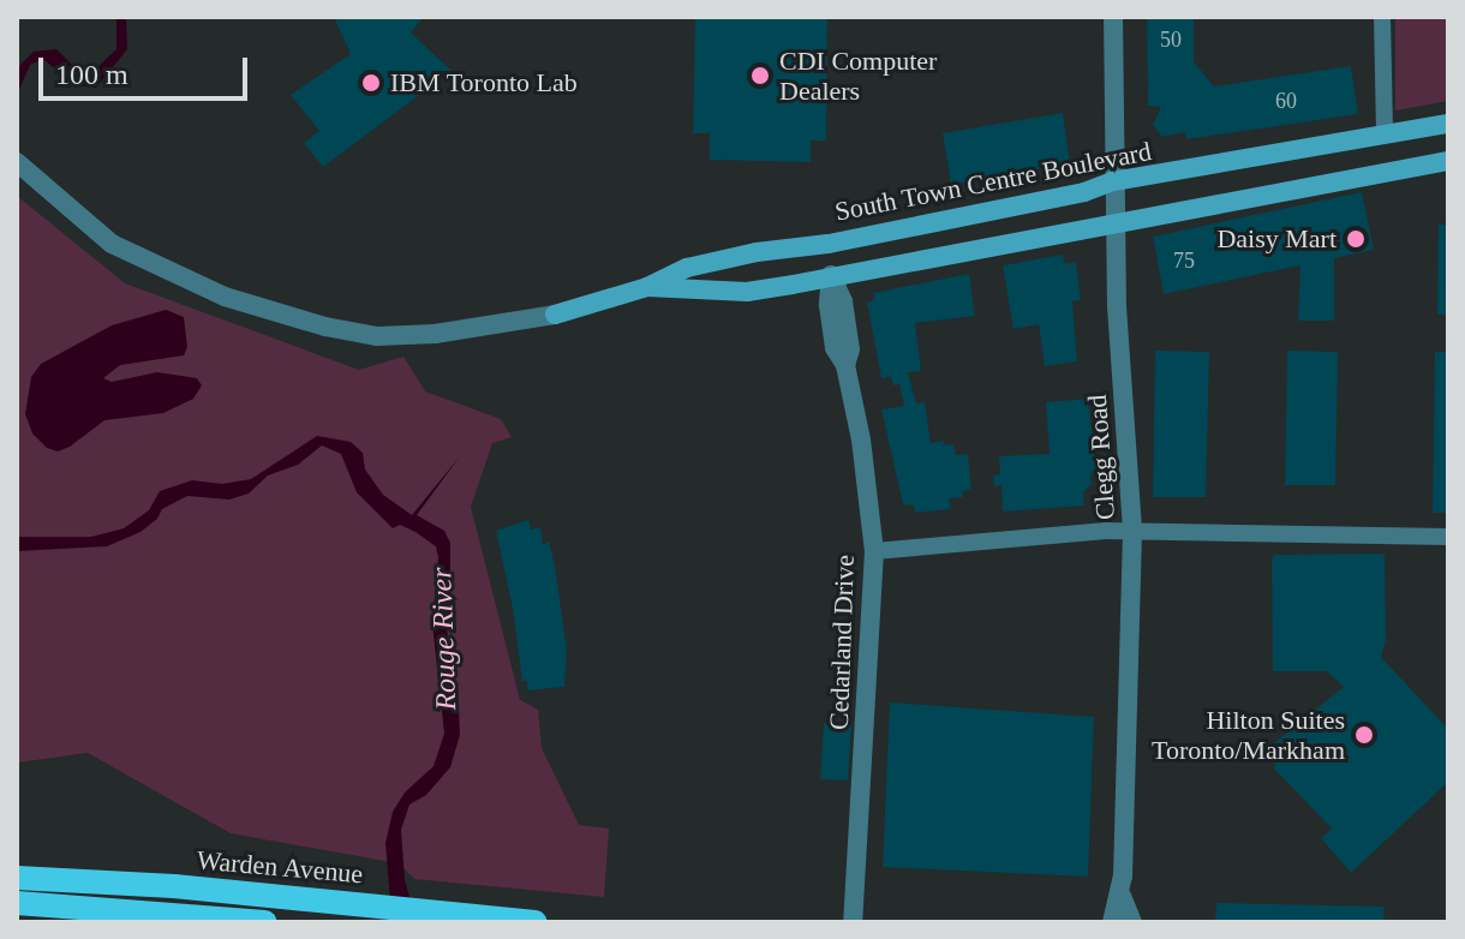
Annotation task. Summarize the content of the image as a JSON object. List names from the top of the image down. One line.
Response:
{"streets":{"main road":["South Town Centre Boulevard","Cedarland Drive","Warden Avenue"],"street":["Clegg Road"]},"crossings":[["South Town Centre Boulevard","Clegg Road"],["South Town Centre Boulevard","Cedarland Drive"]],"water":["Rouge River"],"places":["CDI Computer Dealers","IBM Toronto Lab","Daisy Mart","Hilton Suites Toronto/Markham"],"house_numbers":["50","60","75"],"scale_bar":"100 m"}
